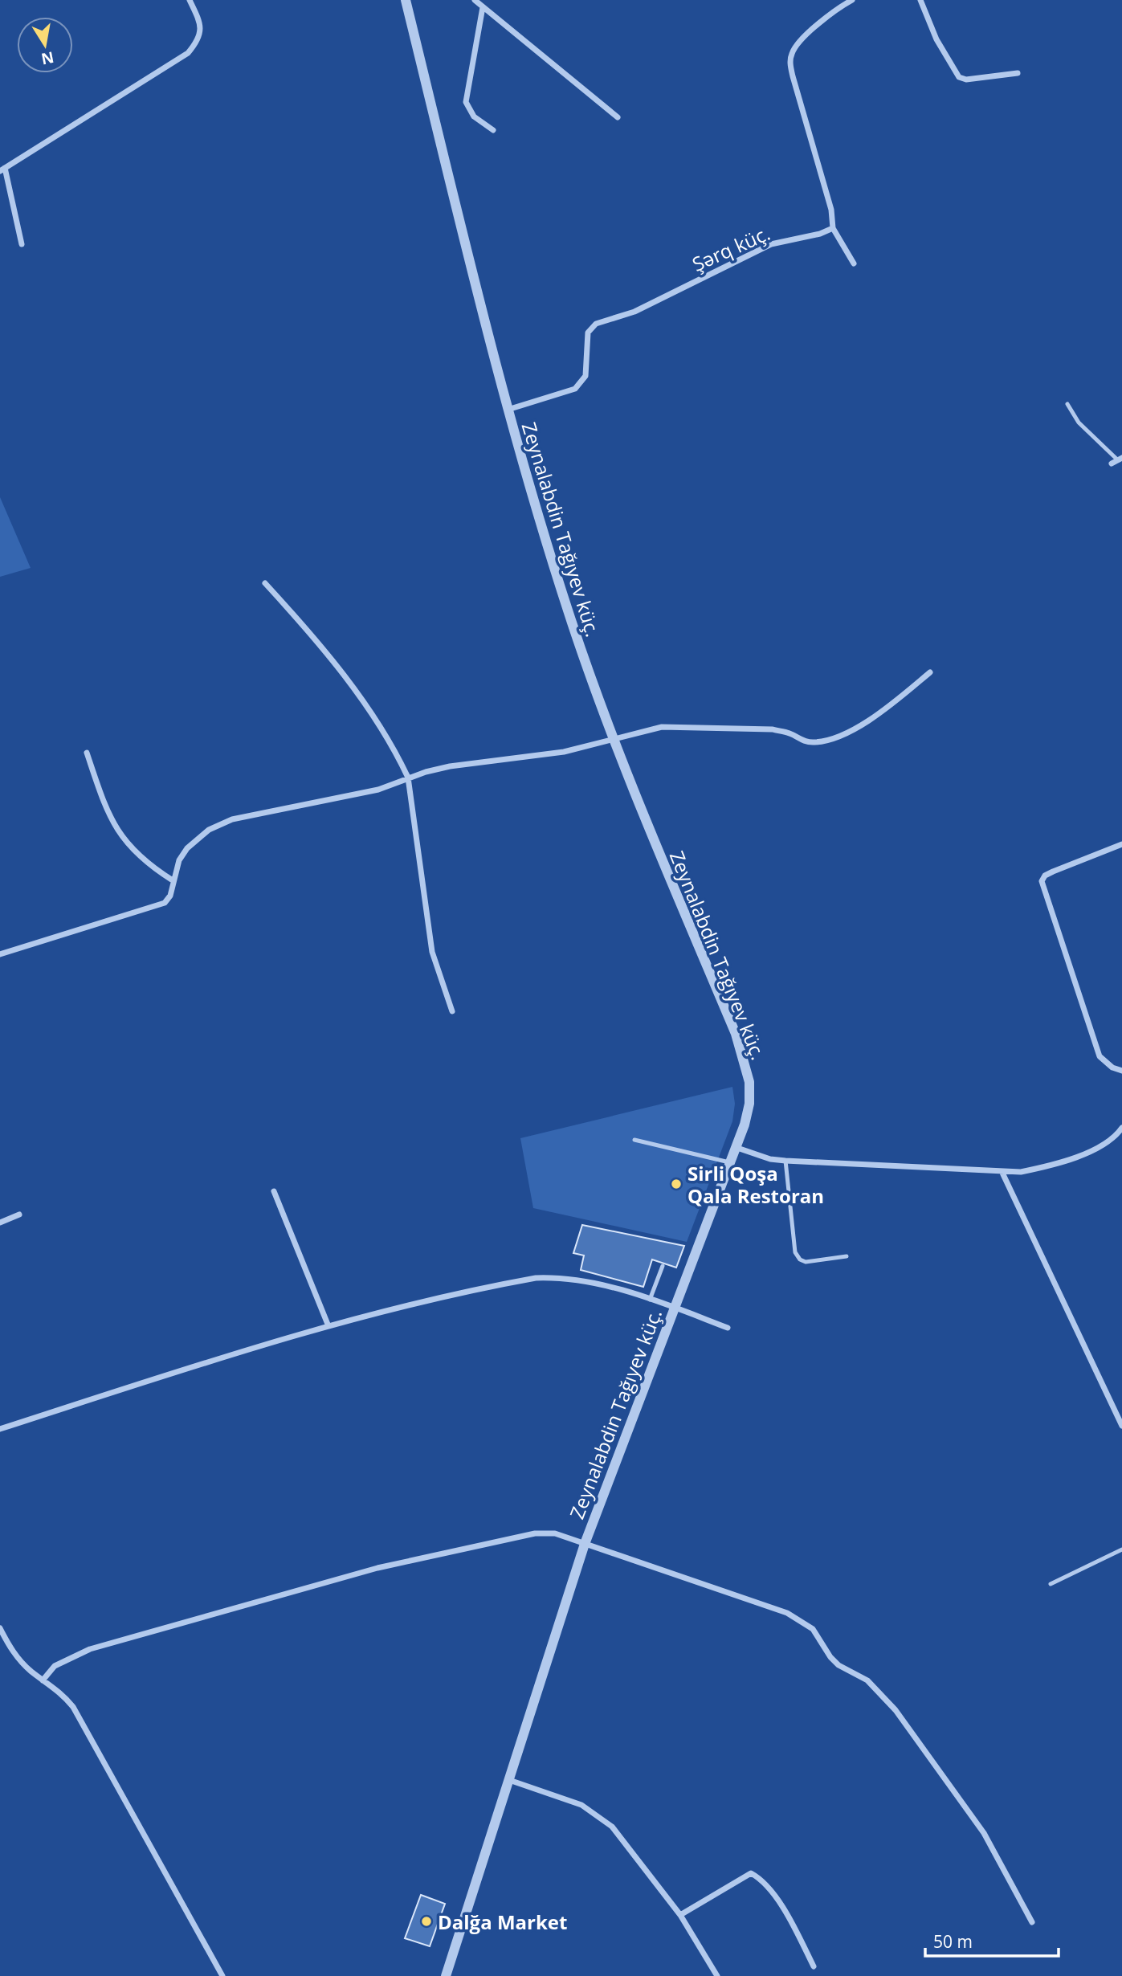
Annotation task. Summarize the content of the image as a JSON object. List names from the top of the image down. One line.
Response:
{"streets":{"street":["Şərq küç.","Zeynalabdin Tağıyev küç."]},"crossings":[["Şərq küç.","Zeynalabdin Tağıyev küç."]],"places":["Sirli Qoşa Qala Restoran","Dalğa Market"],"scale_bar":"50 m","north":"bottom"}
